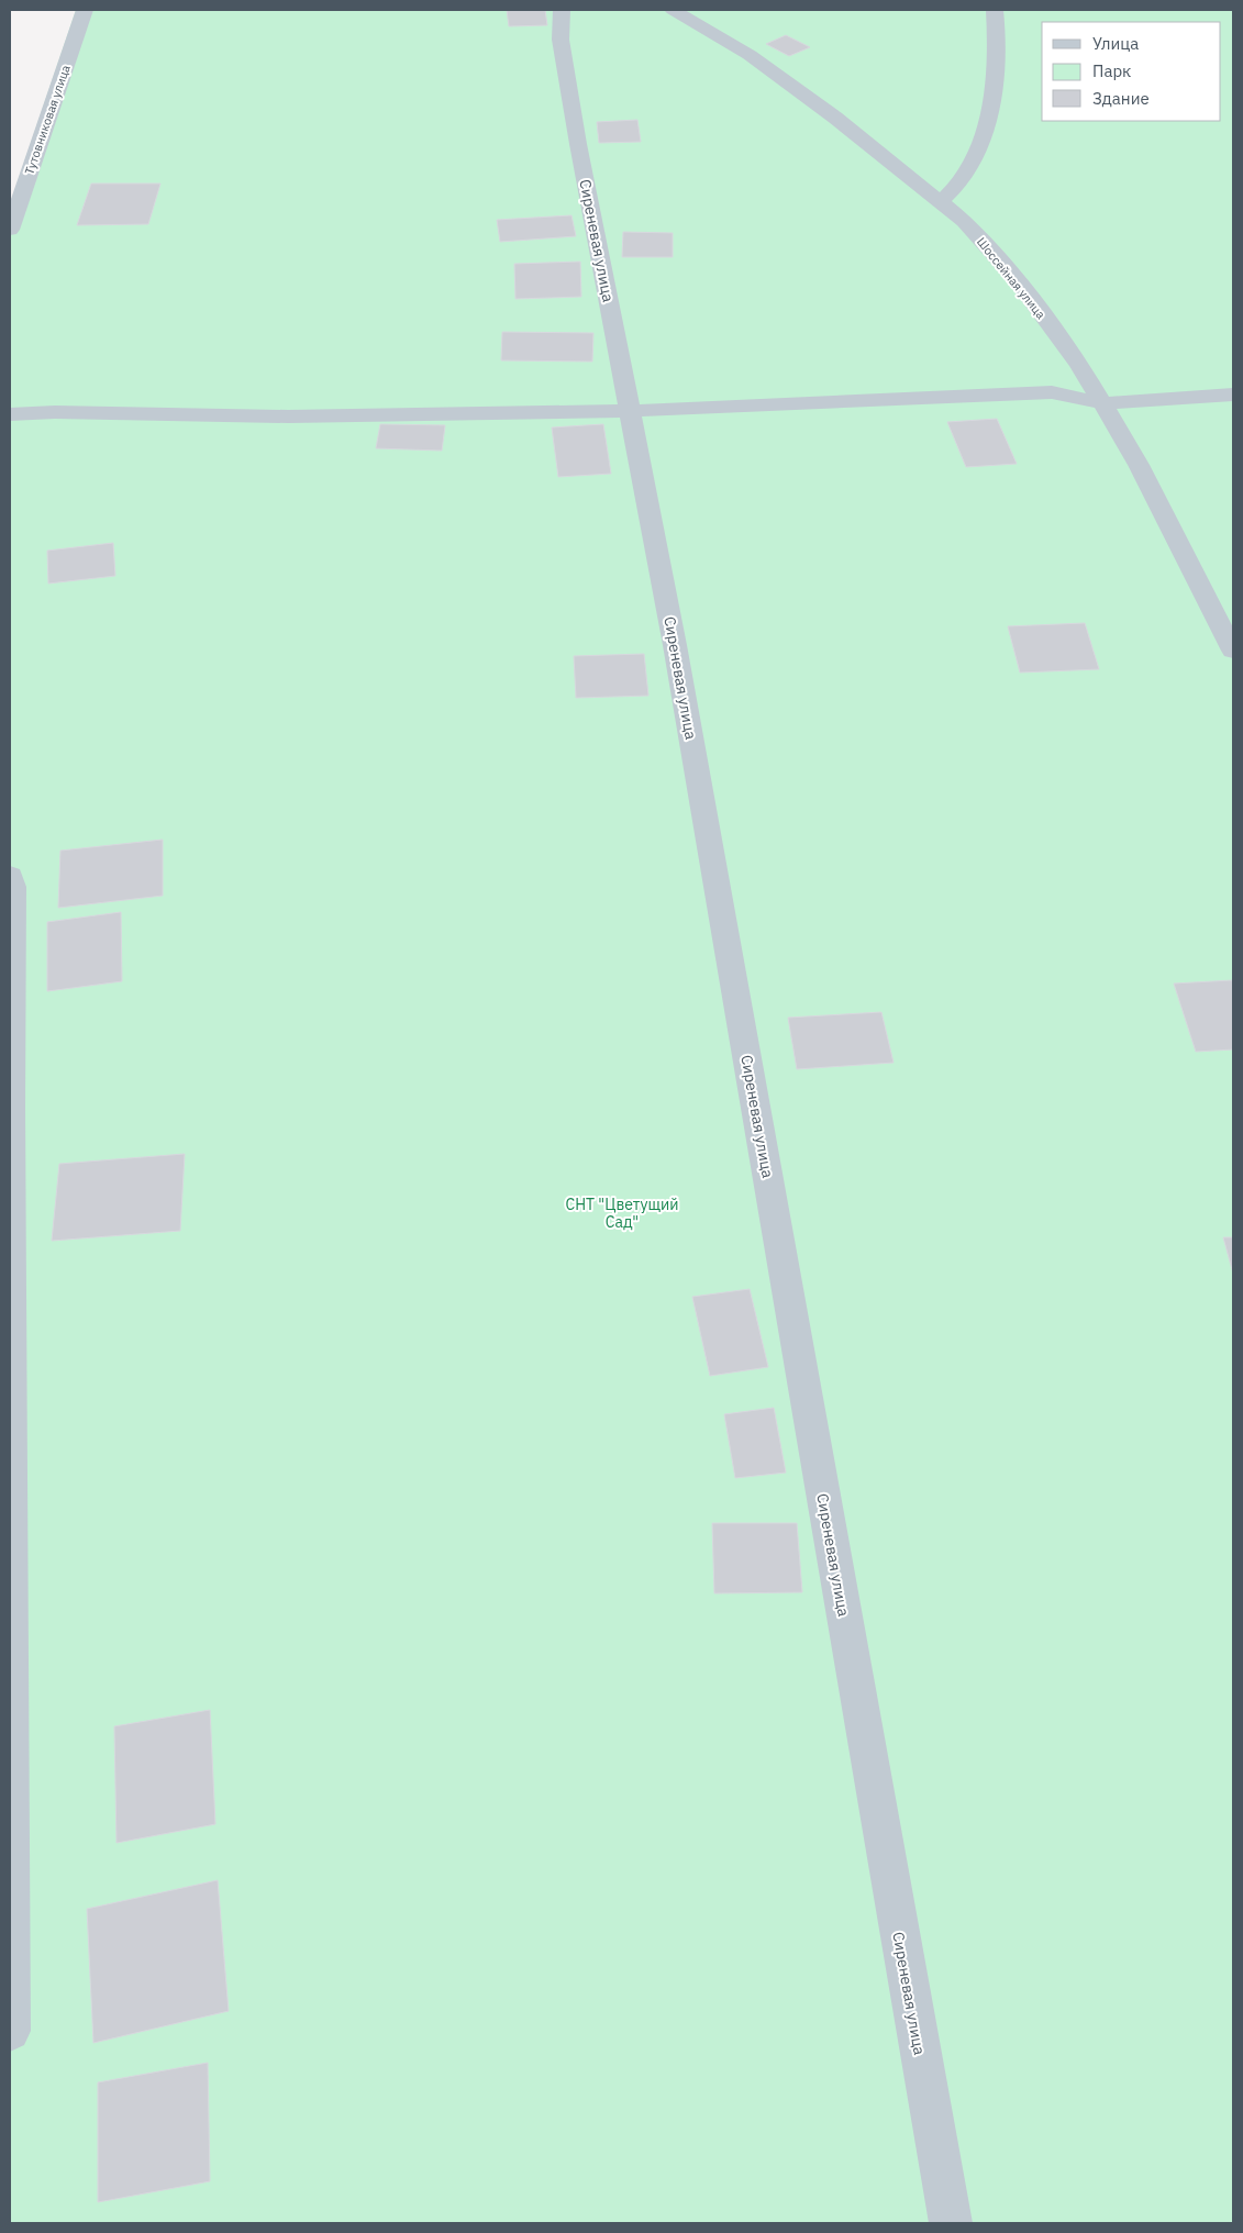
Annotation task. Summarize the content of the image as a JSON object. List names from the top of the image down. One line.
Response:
{"streets":{"street":["Тутовниковая улица","Сиреневая улица","Шоссейная улица"]},"parks":["СНТ \"Цветущий Сад\""],"legend":["Улица","Парк","Здание"]}
